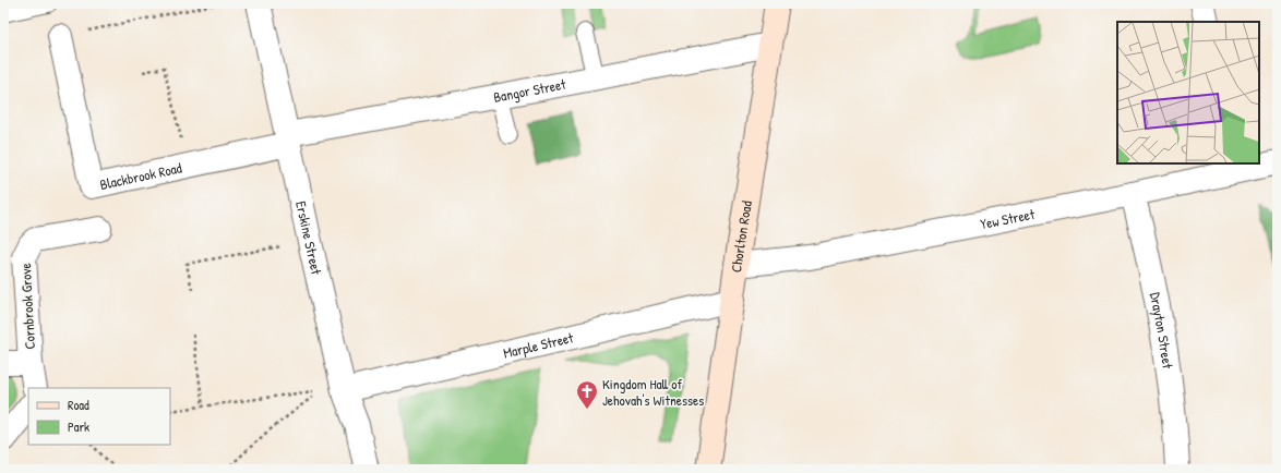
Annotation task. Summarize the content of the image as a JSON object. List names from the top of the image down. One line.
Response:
{"streets":{"main road":["Chorlton Road"],"street":["Bangor Street","Blackbrook Road","Yew Street","Erskine Street","Cornbrook Grove","Drayton Street","Marple Street"]},"crossings":[["Bangor Street","Blackbrook Road"],["Bangor Street","Chorlton Road"],["Bangor Street","Erskine Street"],["Blackbrook Road","Erskine Street"],["Yew Street","Chorlton Road"],["Yew Street","Drayton Street"],["Chorlton Road","Marple Street"],["Erskine Street","Marple Street"]],"places":{"church":["Kingdom Hall of Jehovah's Witnesses"]},"legend":["Road","Park"]}
